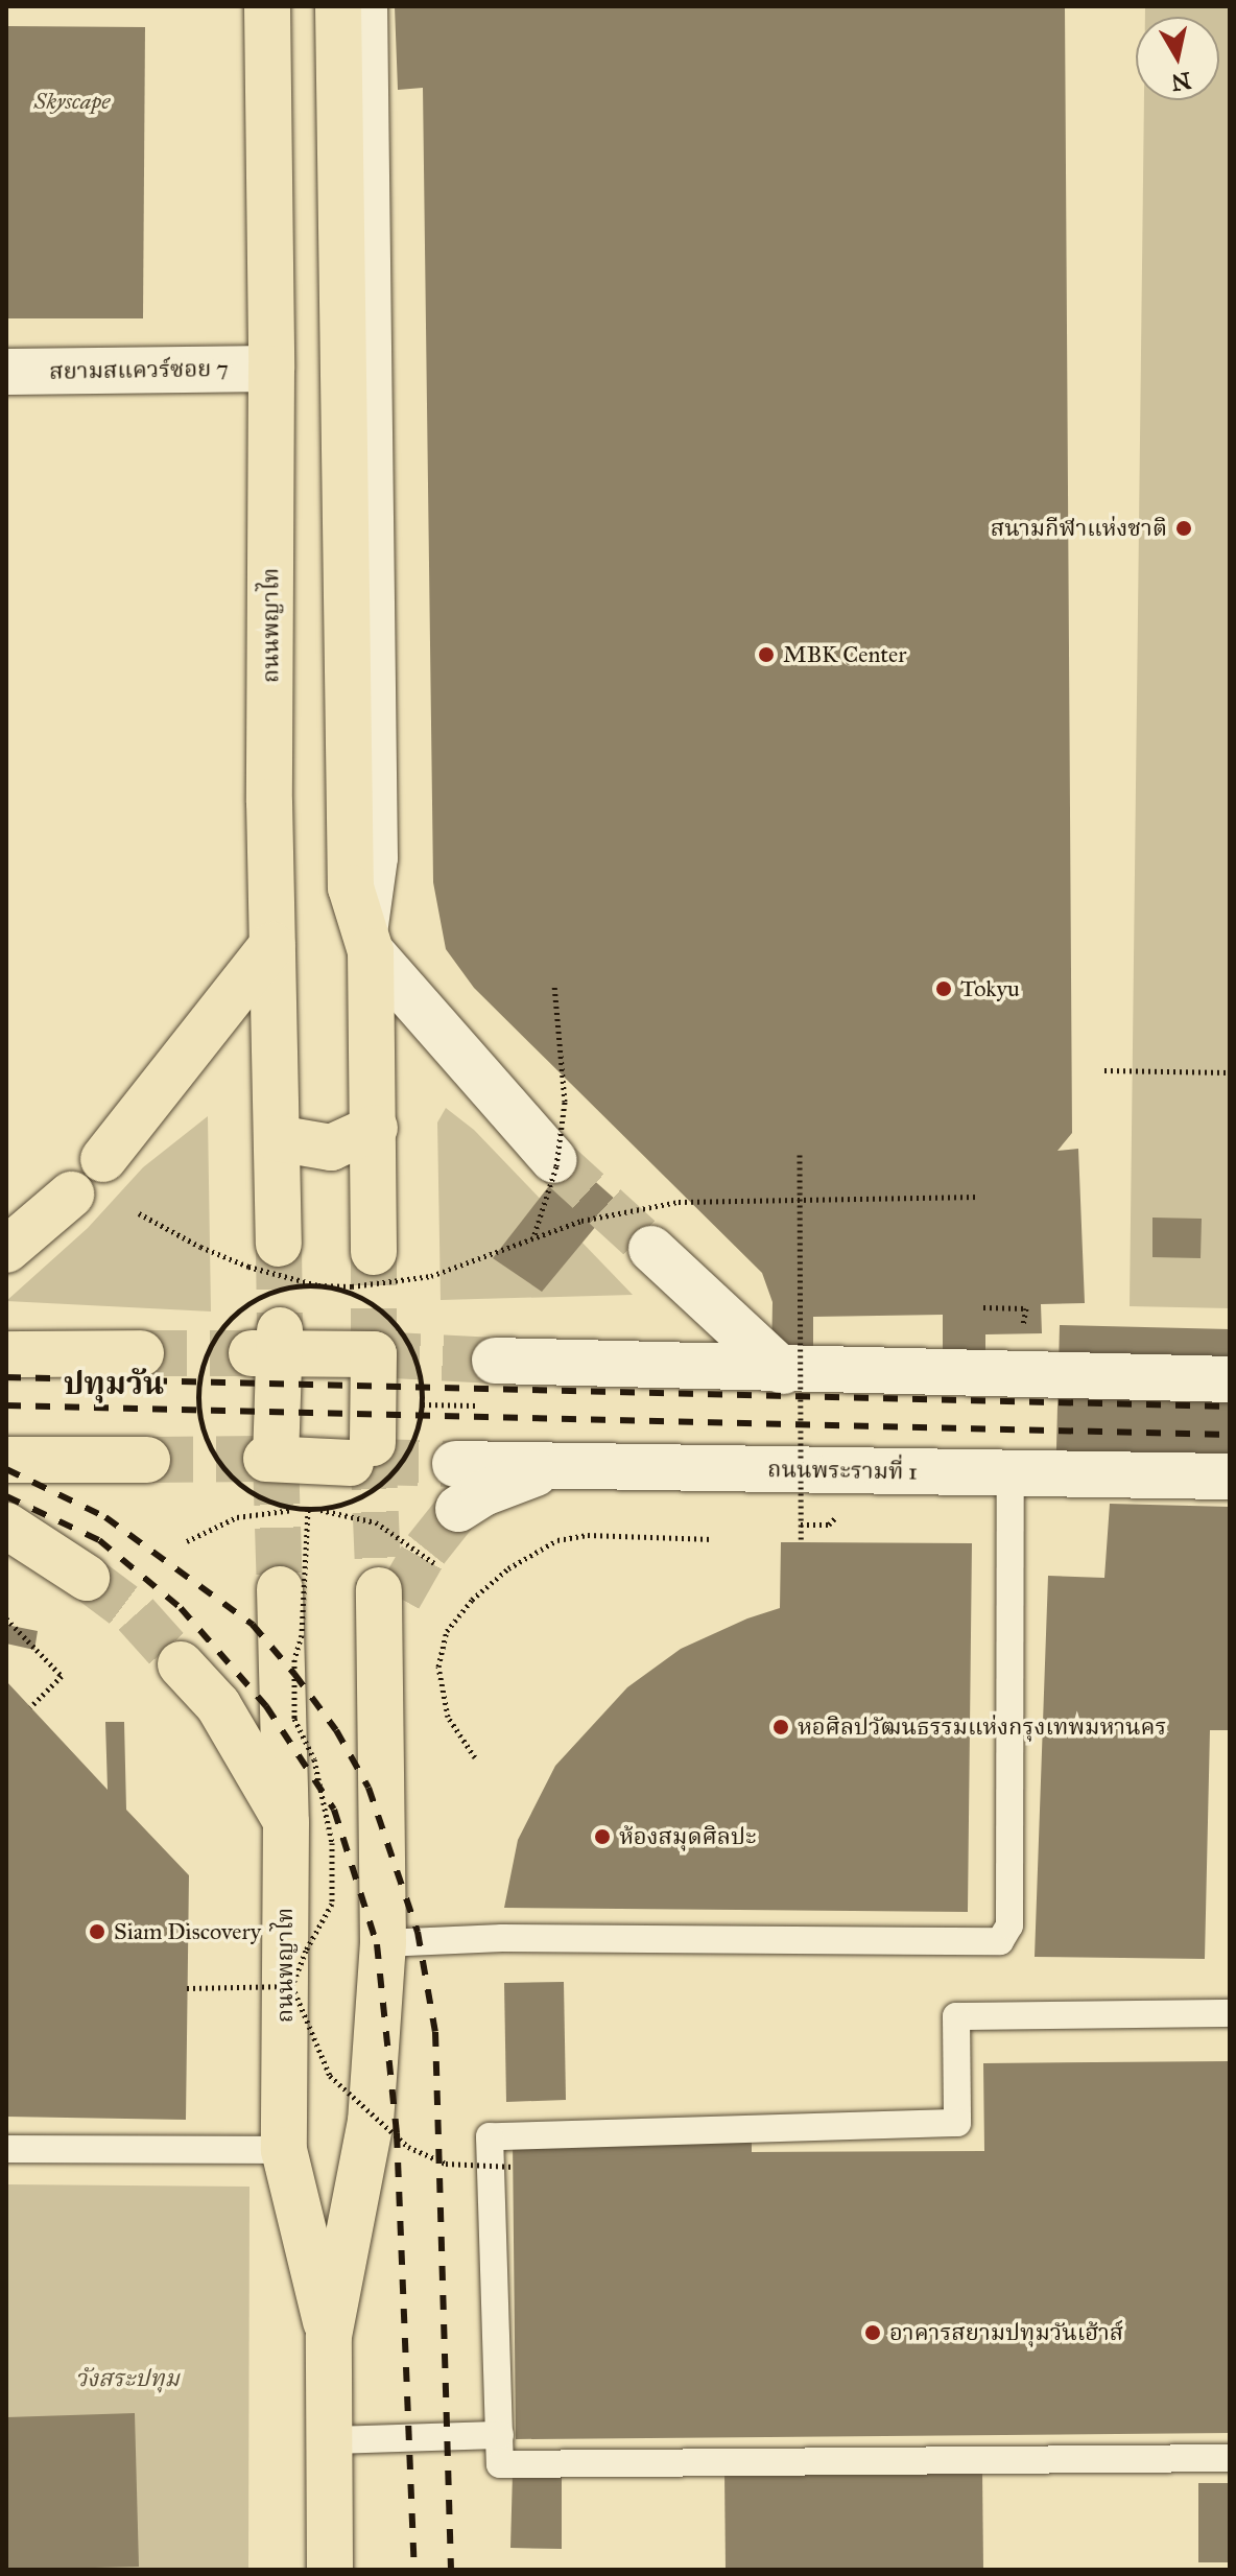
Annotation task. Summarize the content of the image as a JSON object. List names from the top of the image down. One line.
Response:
{"streets":{"main road":["สยามสแควร์ซอย 7","ถนนพญาไท","ถนนพระรามที่ 1"]},"crossings":[["สยามสแควร์ซอย 7","ถนนพญาไท"]],"districts":["ปทุมวัน"],"parks":["Skyscape","วังสระปทุม"],"places":["สนามกีฬาแห่งชาติ","MBK Center","Tokyu","หอศิลปวัฒนธรรมแห่งกรุงเทพมหานคร","ห้องสมุดศิลปะ","Siam Discovery","อาคารสยามปทุมวันเฮ้าส์"],"north":"bottom"}
